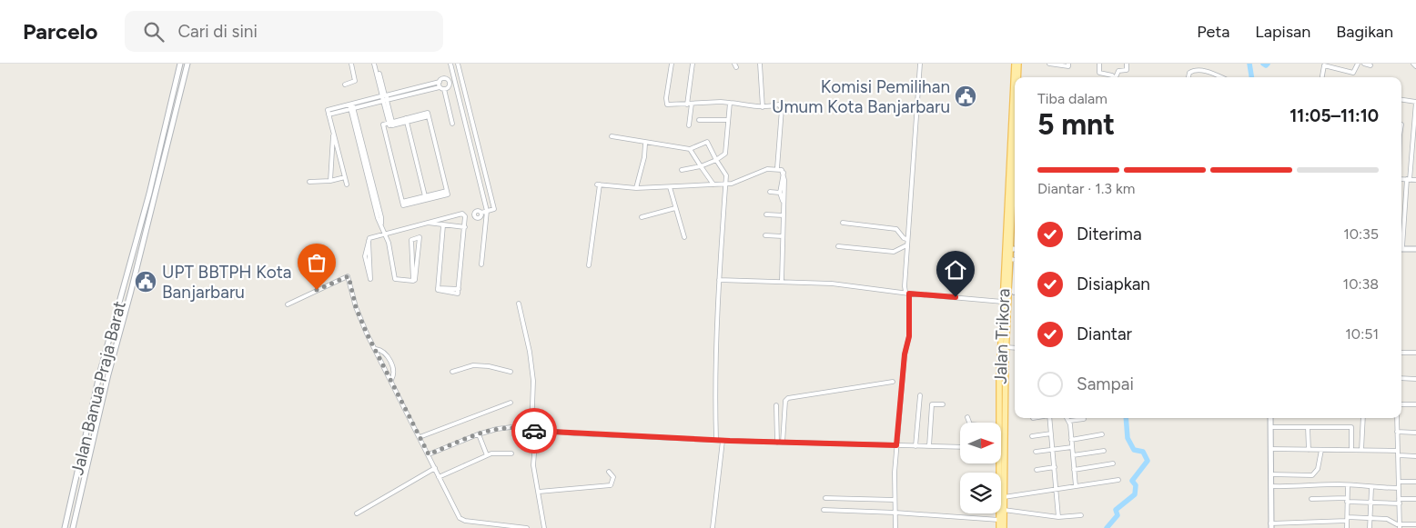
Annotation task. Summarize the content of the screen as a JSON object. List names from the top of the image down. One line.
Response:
{"streets":{"main road":["Jalan Trikora"],"street":["Jalan Banua Praja Barat"]},"places":{"public building":["Komisi Pemilihan Umum Kota Banjarbaru","UPT BBTPH Kota Banjarbaru"]},"north":"right","page":{"header":"Parcelo","search":"Cari di sini","nav":["Peta","Lapisan","Bagikan"],"heading":["5 mnt","Tiba dalam","11:05–11:10"],"bar":"Diantar · 1.3 km","list":[["Diterima","10:35"],["Disiapkan","10:38"],["Diantar","10:51"],"Sampai"]}}
